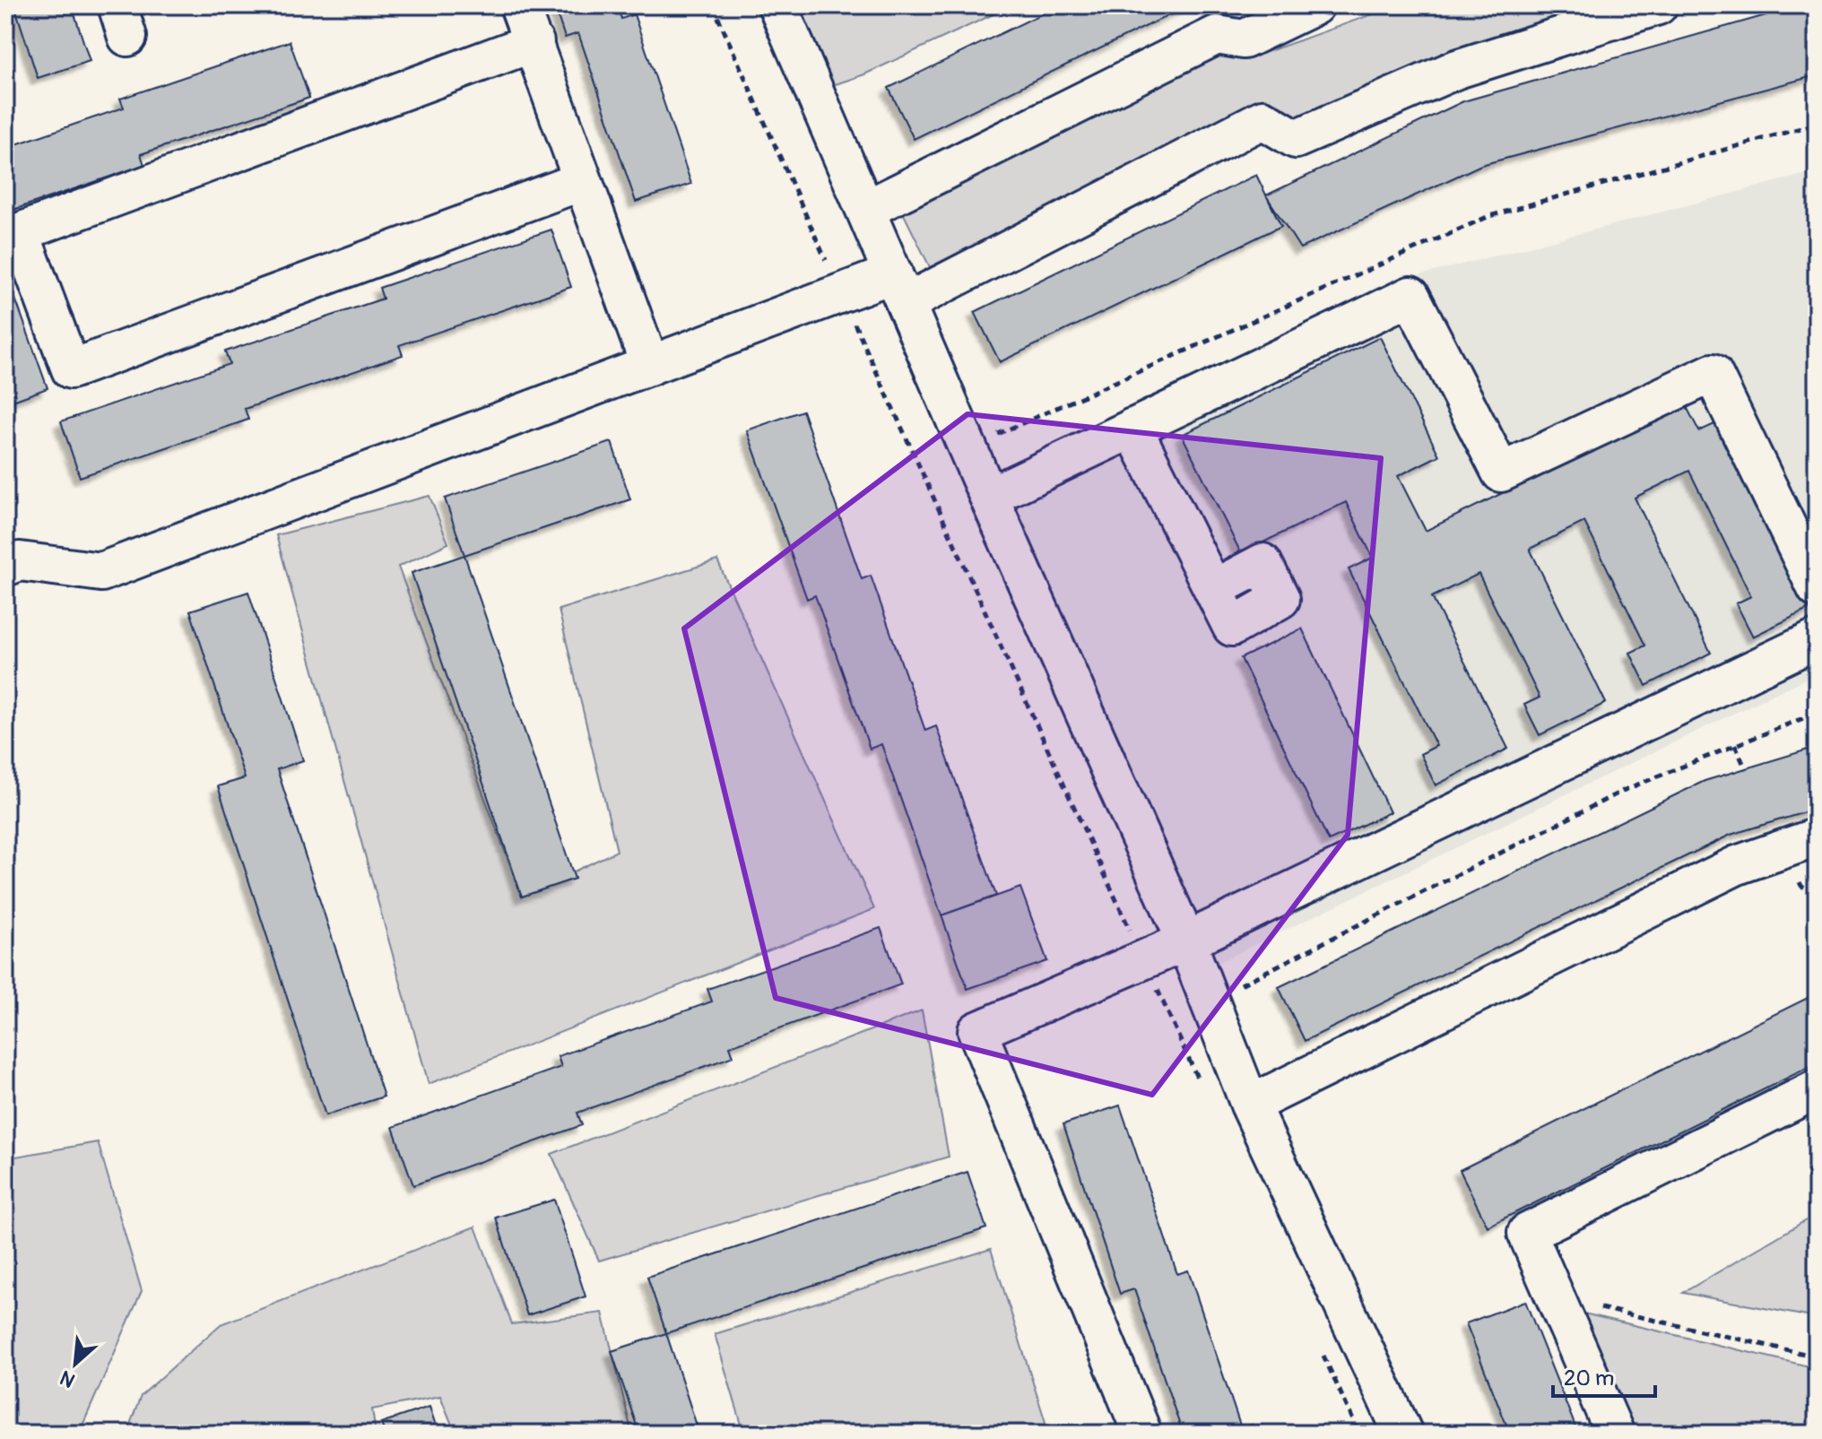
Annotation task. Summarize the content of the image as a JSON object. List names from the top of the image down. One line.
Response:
{"scale_bar":"20 m","north":"bottom left"}
